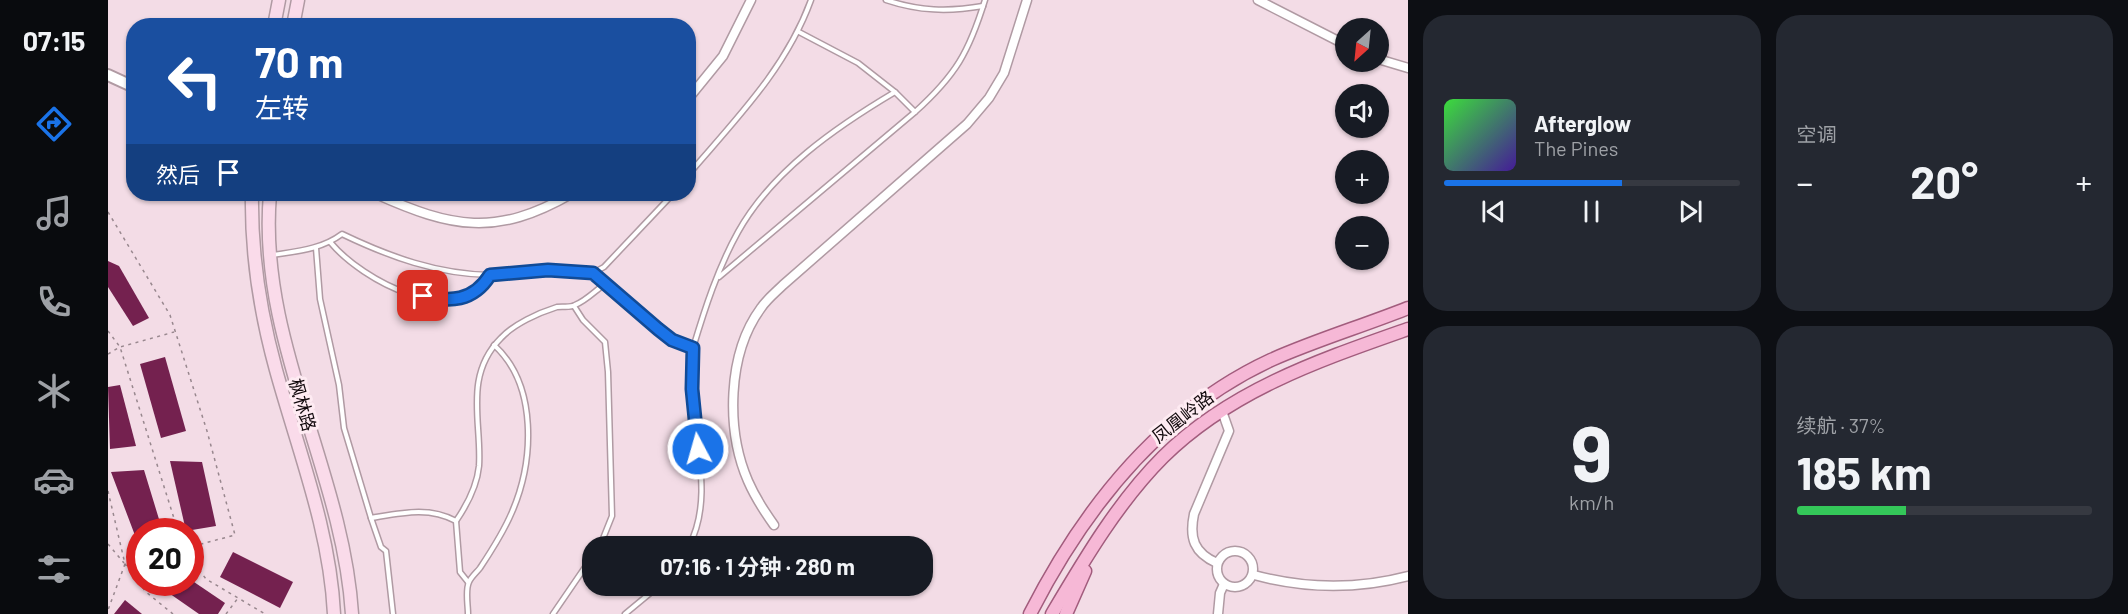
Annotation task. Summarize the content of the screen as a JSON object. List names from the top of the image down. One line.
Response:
{"streets":{"main road":["枫林路","凤凰岭路"]},"north":"bottom left","page":{"tabs":"07:15","tile":["空调",["9","km/h"],["续航 · 37%","185 km"]],"map_buttons":["+","−"],"turn":["70 m","左转"],"song":["Afterglow","The Pines"],"then":"然后","heat":["−","20°","+"],"limit":"20","trip":"07:16 · 1 分钟 · 280 m"}}
